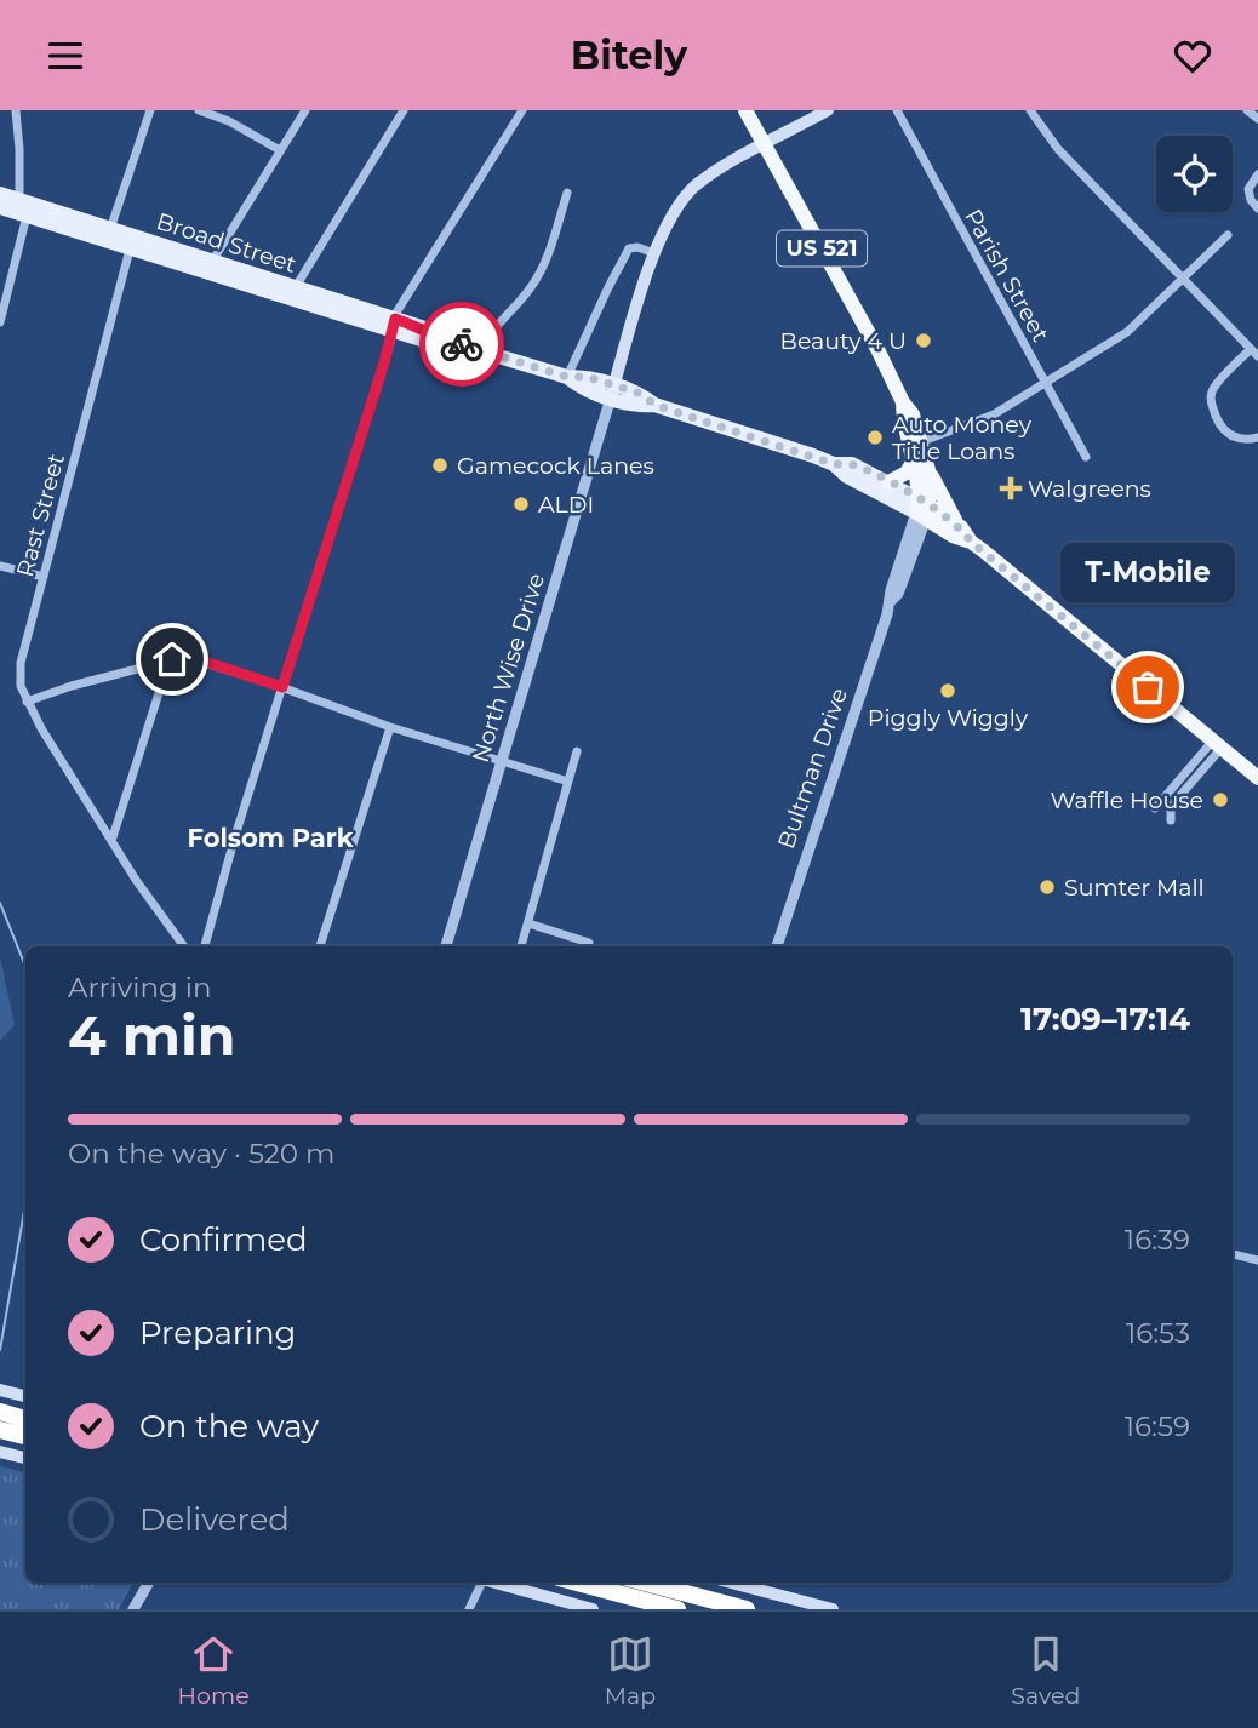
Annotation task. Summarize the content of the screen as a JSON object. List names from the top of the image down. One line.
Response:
{"streets":{"highway":["Broad Street","US 521","Bultman Drive"],"street":["Parish Street","Rast Street","North Wise Drive"]},"crossings":[["Broad Street","US 521"],["Broad Street","Rast Street"],["Broad Street","North Wise Drive"],["Broad Street","Bultman Drive"],["US 521","Bultman Drive"]],"districts":["Folsom Park"],"places":{"other":["Beauty 4 U","Auto Money Title Loans","Gamecock Lanes","ALDI","T-Mobile","Piggly Wiggly","Waffle House","Sumter Mall"],"health":["Walgreens"]},"page":{"header":"Bitely","bubble":"T-Mobile","heading":["4 min","Arriving in","17:09–17:14"],"bar":"On the way · 520 m","list":[["Confirmed","16:39"],["Preparing","16:53"],["On the way","16:59"],"Delivered"],"tabs":["Home","Map","Saved"]}}
